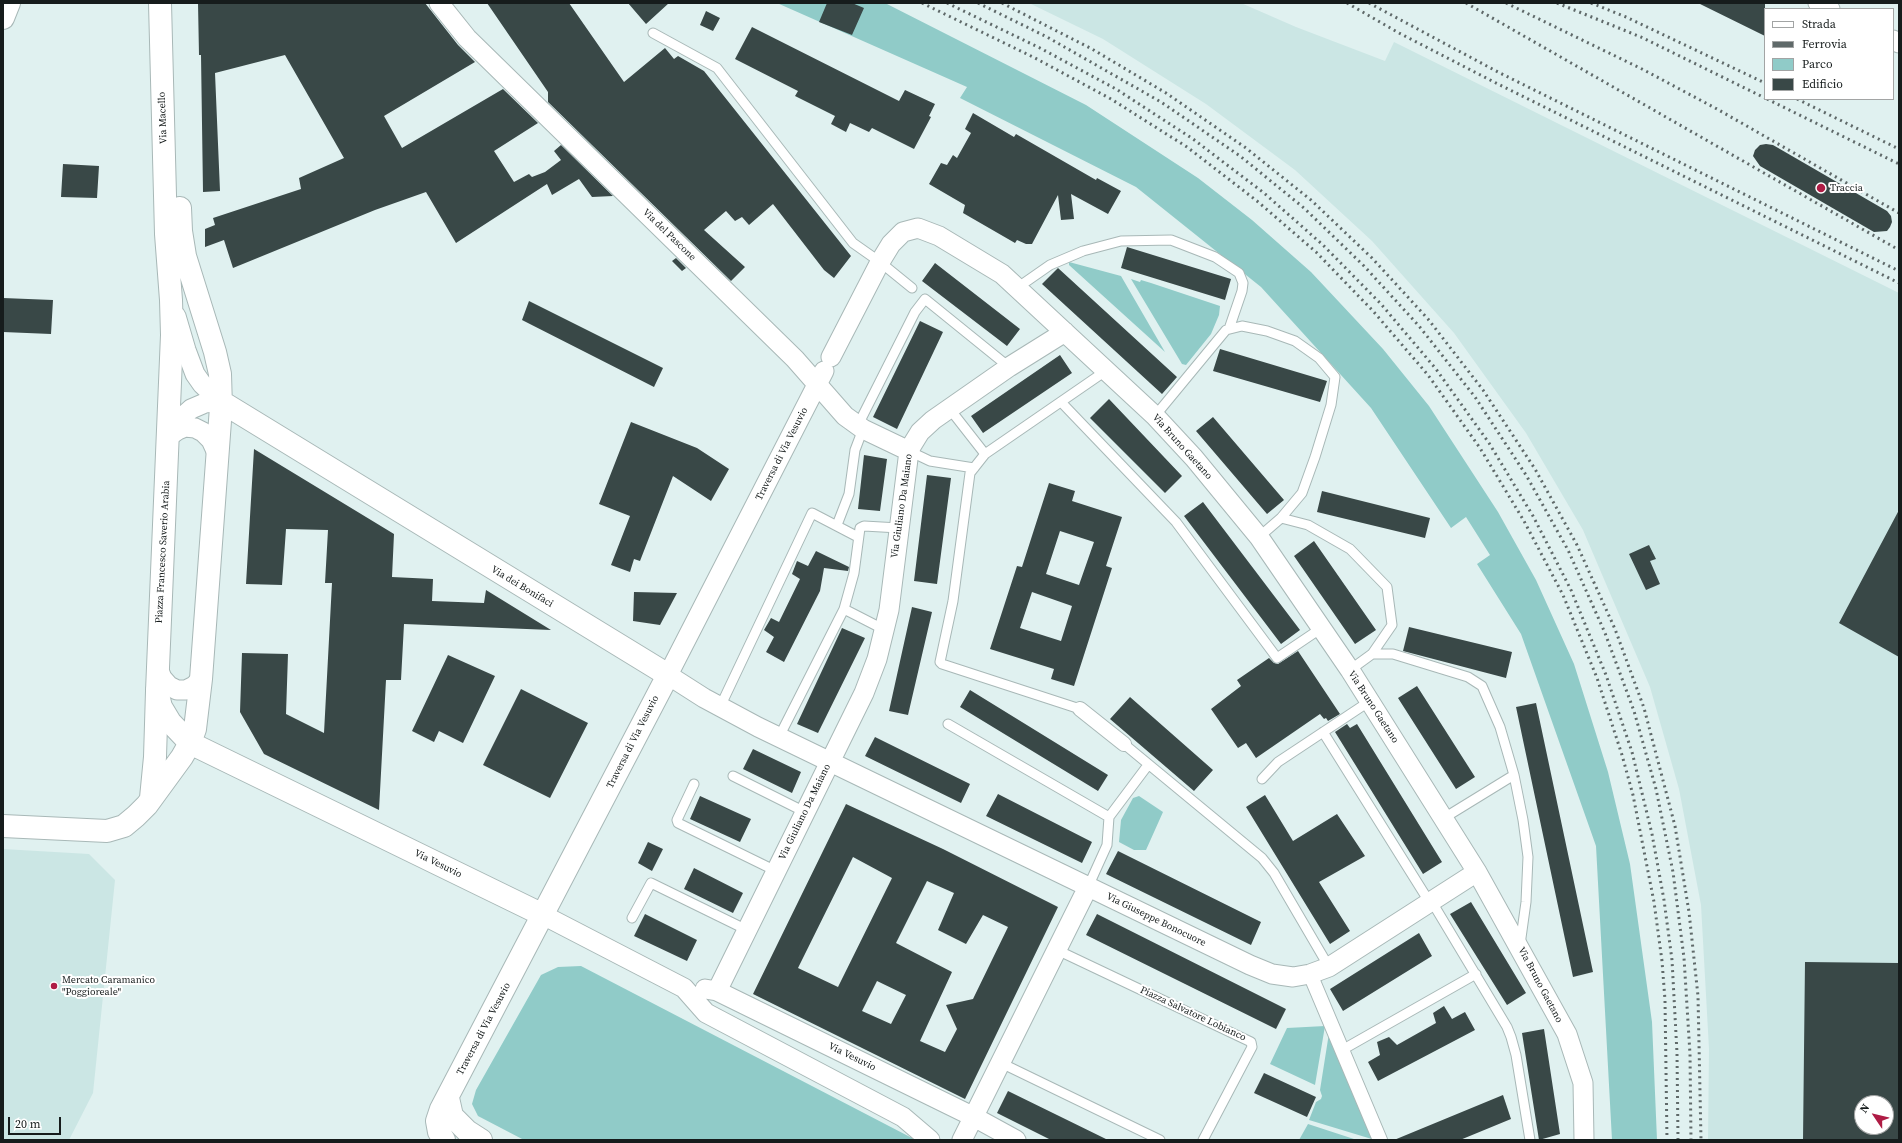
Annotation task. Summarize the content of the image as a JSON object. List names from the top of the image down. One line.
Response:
{"streets":{"main road":["Via Macello","Traversa di Via Vesuvio","Piazza Francesco Saverio Arabia","Via dei Bonifaci","Via Vesuvio"],"street":["Via del Pascone","Via Bruno Gaetano","Via Giuliano Da Maiano","Via Giuseppe Bonocuore"],"lane":["Piazza Salvatore Lobianco"]},"crossings":[["Via Macello","Piazza Francesco Saverio Arabia"],["Via del Pascone","Traversa di Via Vesuvio"],["Via del Pascone","Via Giuliano Da Maiano"],["Via Bruno Gaetano","Via Giuliano Da Maiano"],["Via Bruno Gaetano","Via Giuseppe Bonocuore"],["Traversa di Via Vesuvio","Via dei Bonifaci"],["Traversa di Via Vesuvio","Via Vesuvio"],["Via Giuliano Da Maiano","Via dei Bonifaci"],["Via Giuliano Da Maiano","Via Vesuvio"],["Via Giuliano Da Maiano","Via Giuseppe Bonocuore"],["Piazza Francesco Saverio Arabia","Via dei Bonifaci"],["Piazza Francesco Saverio Arabia","Via Vesuvio"],["Via dei Bonifaci","Via Giuseppe Bonocuore"]],"places":["Traccia","Mercato Caramanico \"Poggioreale\""],"legend":["Strada","Ferrovia","Parco","Edificio"],"scale_bar":"20 m","north":"top left"}
